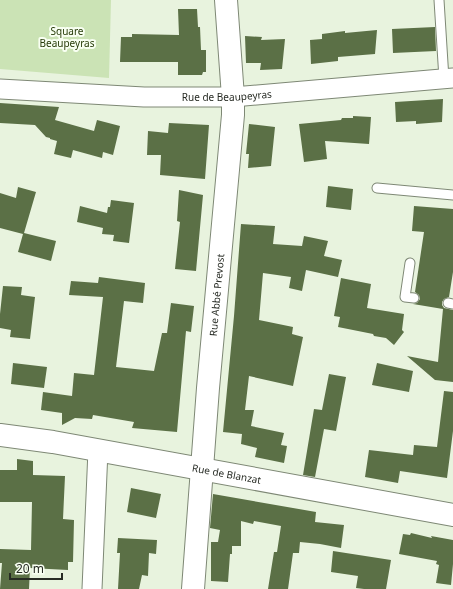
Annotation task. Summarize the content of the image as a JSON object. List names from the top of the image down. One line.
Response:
{"streets":{"street":["Rue de Beaupeyras","Rue Abbé Prevost","Rue de Blanzat"]},"crossings":[["Rue de Beaupeyras","Rue Abbé Prevost"],["Rue Abbé Prevost","Rue de Blanzat"]],"parks":["Square Beaupeyras"],"scale_bar":"20 m"}
